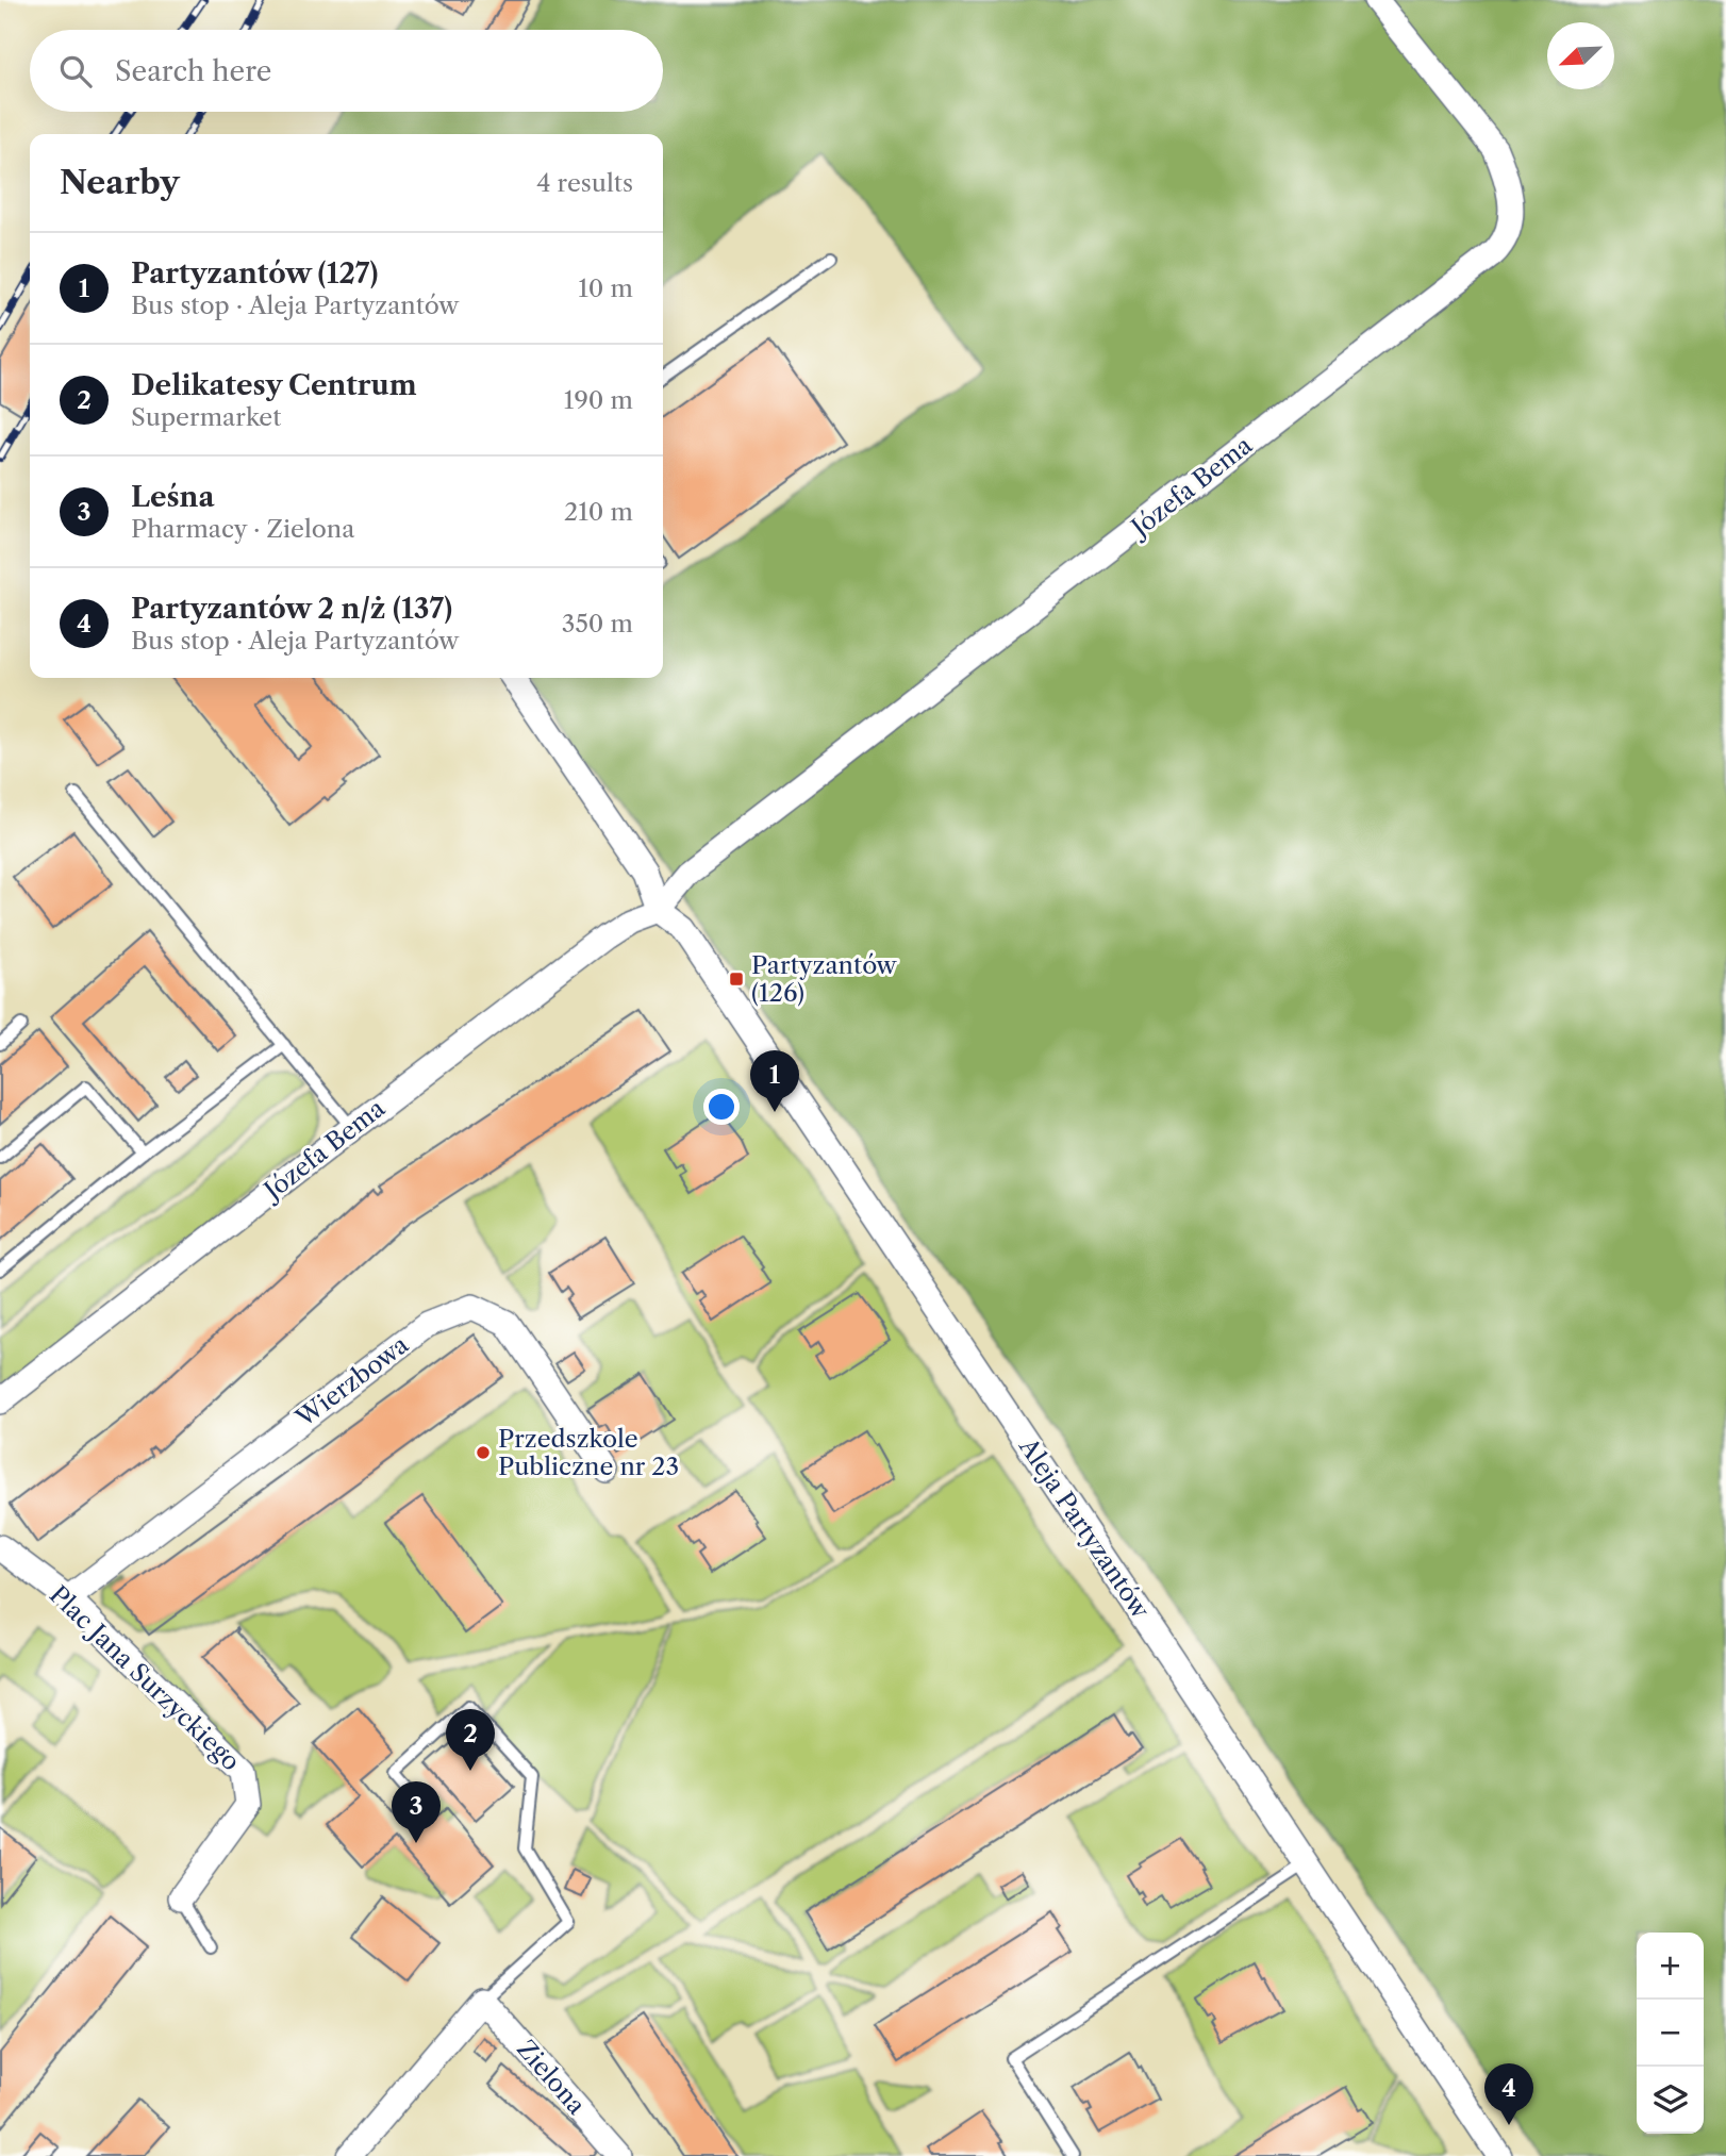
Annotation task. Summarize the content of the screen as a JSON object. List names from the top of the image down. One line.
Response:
{"streets":{"street":["Józefa Bema","Wierzbowa","Aleja Partyzantów","Plac Jana Surzyckiego","Zielona"]},"crossings":[["Józefa Bema","Aleja Partyzantów"],["Wierzbowa","Plac Jana Surzyckiego"]],"places":{"transit":["Partyzantów (126)"],"other":["Przedszkole Publiczne nr 23"]},"north":"bottom left","page":{"search":"Search here","heading":["Nearby","4 results"],"list":[{"mark":"1","name":"Partyzantów (127)","note":"Bus stop · Aleja Partyzantów","value":"10 m"},{"mark":"2","name":"Delikatesy Centrum","note":"Supermarket","value":"190 m"},{"mark":"3","name":"Leśna","note":"Pharmacy · Zielona","value":"210 m"},{"mark":"4","name":"Partyzantów 2 n/ż (137)","note":"Bus stop · Aleja Partyzantów","value":"350 m"}],"pins":["1","2","3","4"],"map_buttons":["+","−"]}}
